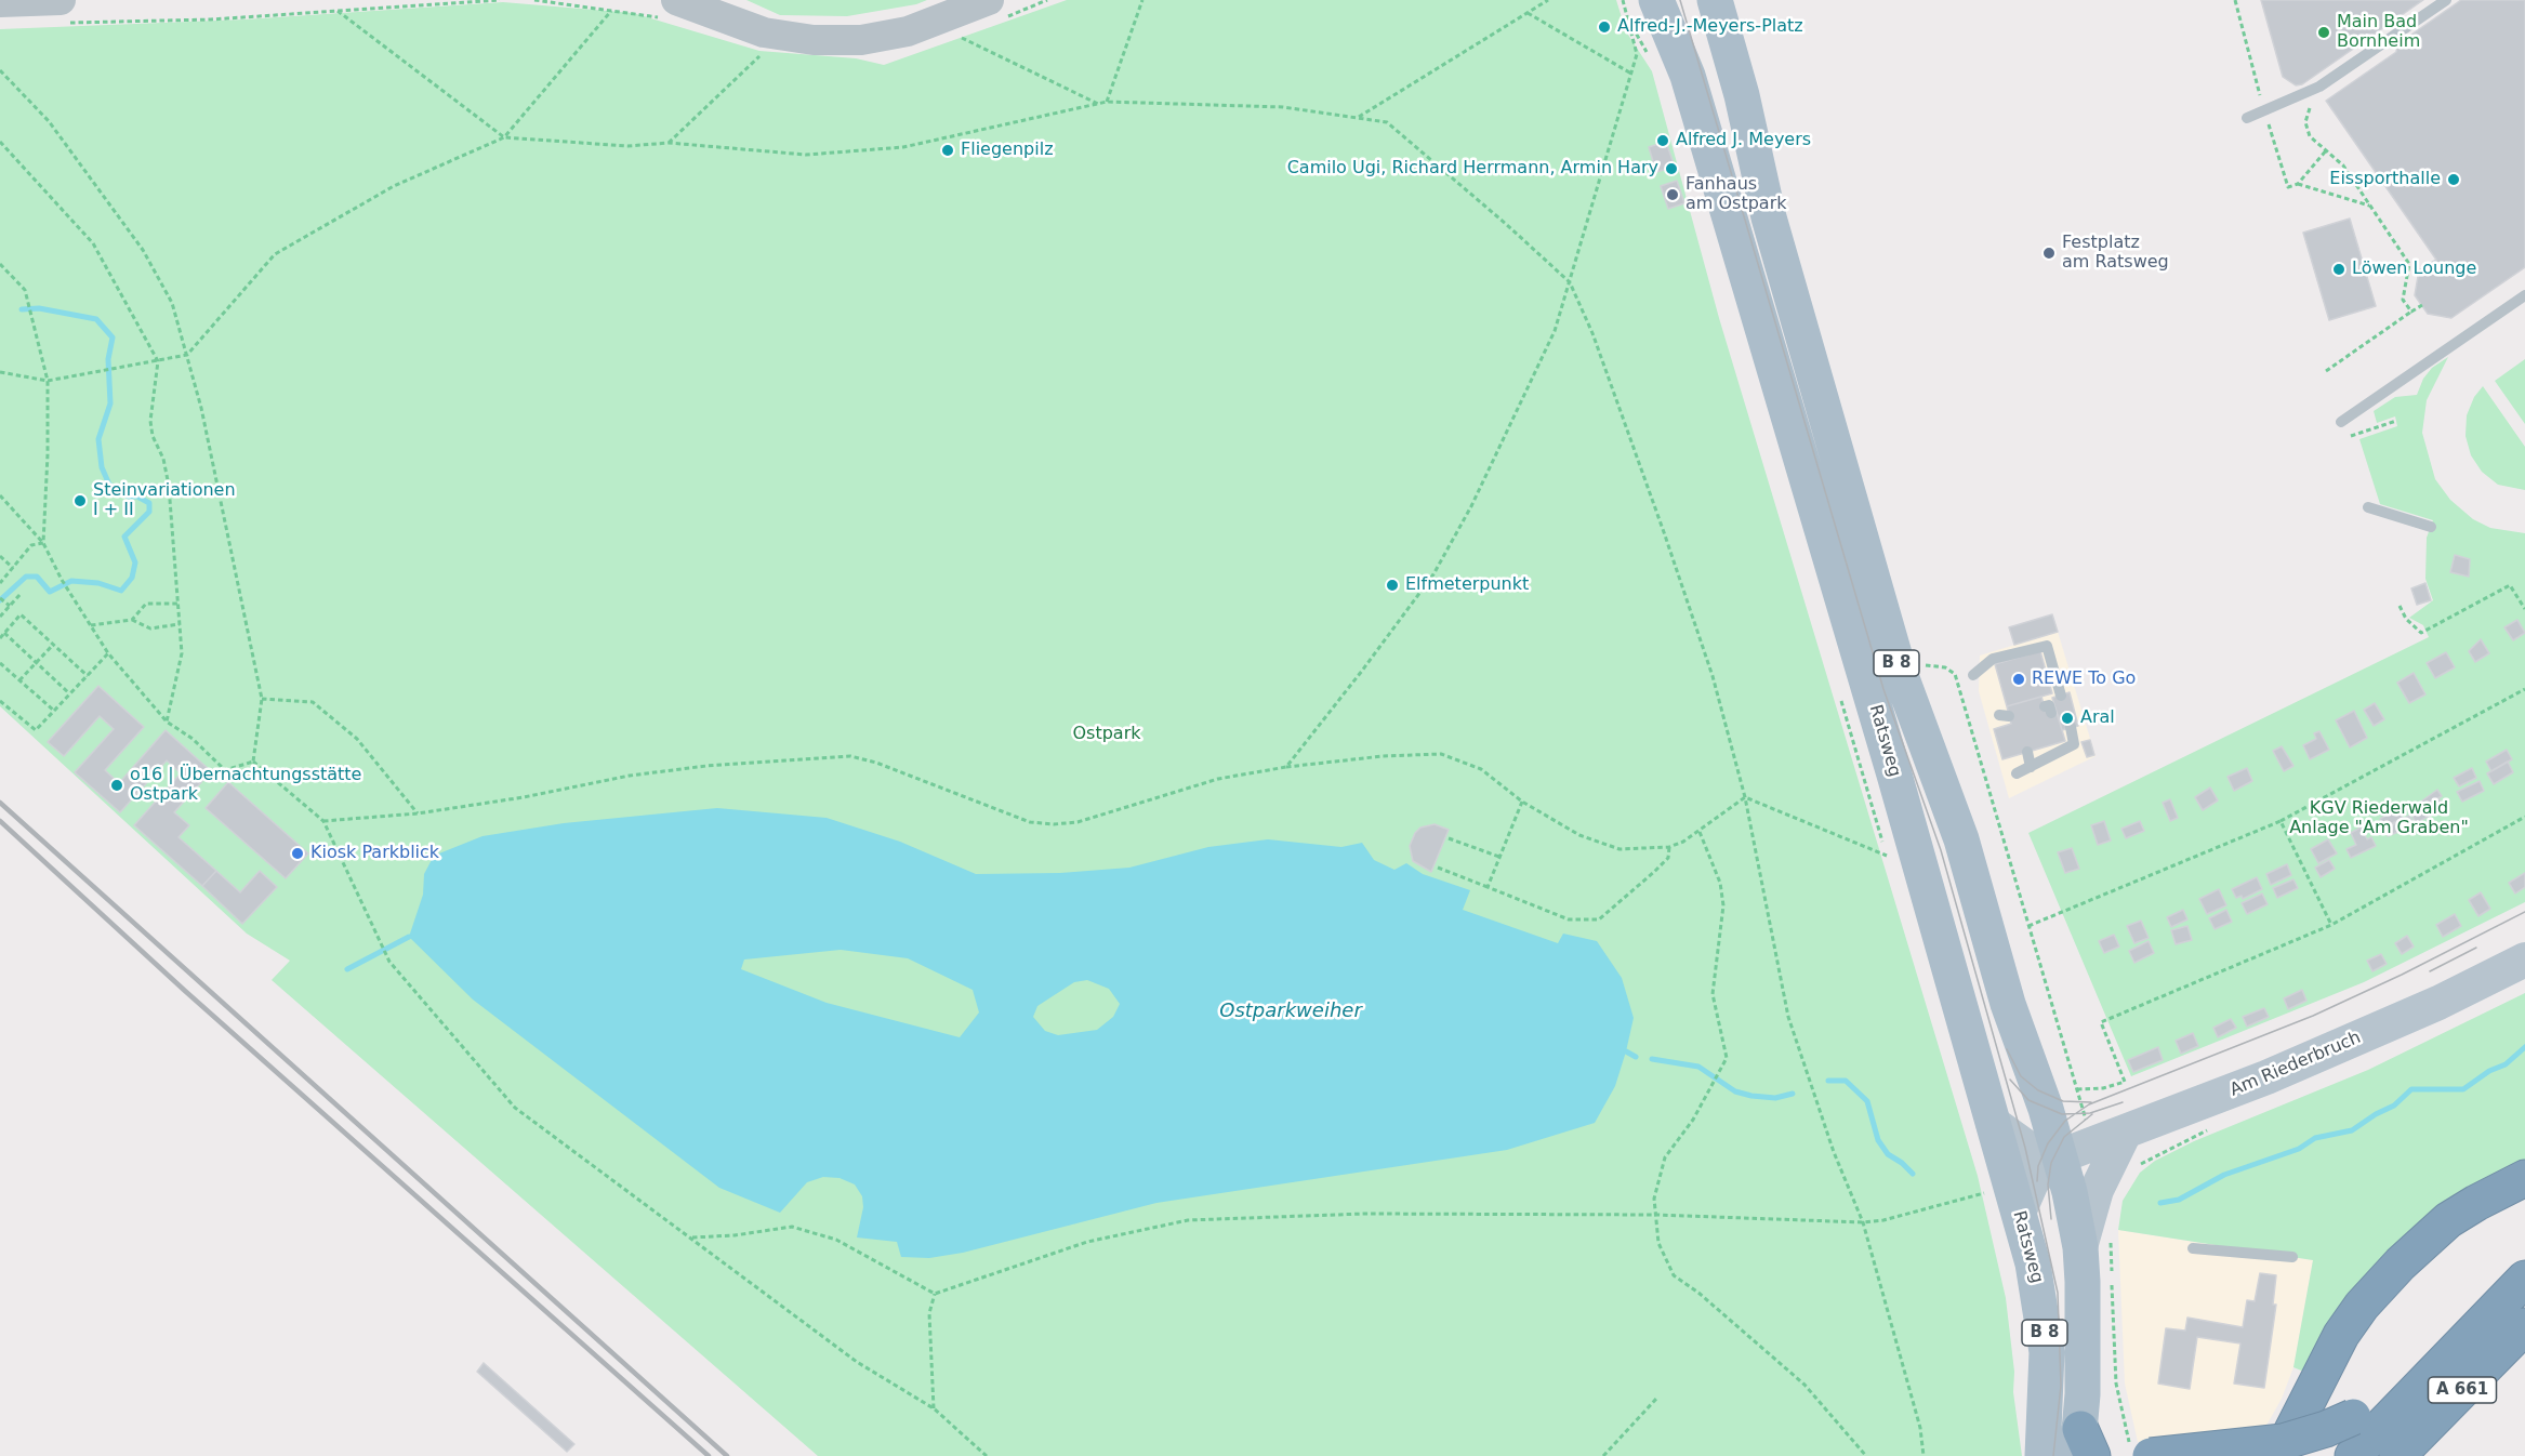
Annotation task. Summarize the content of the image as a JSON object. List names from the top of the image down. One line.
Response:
{"streets":{"highway":["A 661"],"main road":["B 8","Ratsweg","Am Riederbruch"]},"crossings":[["Ratsweg","Am Riederbruch"]],"water":["Ostparkweiher"],"parks":["Ostpark","KGV Riederwald Anlage \"Am Graben\""],"places":["Alfred-J.-Meyers-Platz","Main Bad Bornheim","Alfred J. Meyers","Fliegenpilz","Camilo Ugi, Richard Herrmann, Armin Hary","Eissporthalle","Fanhaus am Ostpark","Festplatz am Ratsweg","Löwen Lounge","Steinvariationen I + II","Elfmeterpunkt","REWE To Go","Aral","o16 | Übernachtungsstätte Ostpark","Kiosk Parkblick"]}
